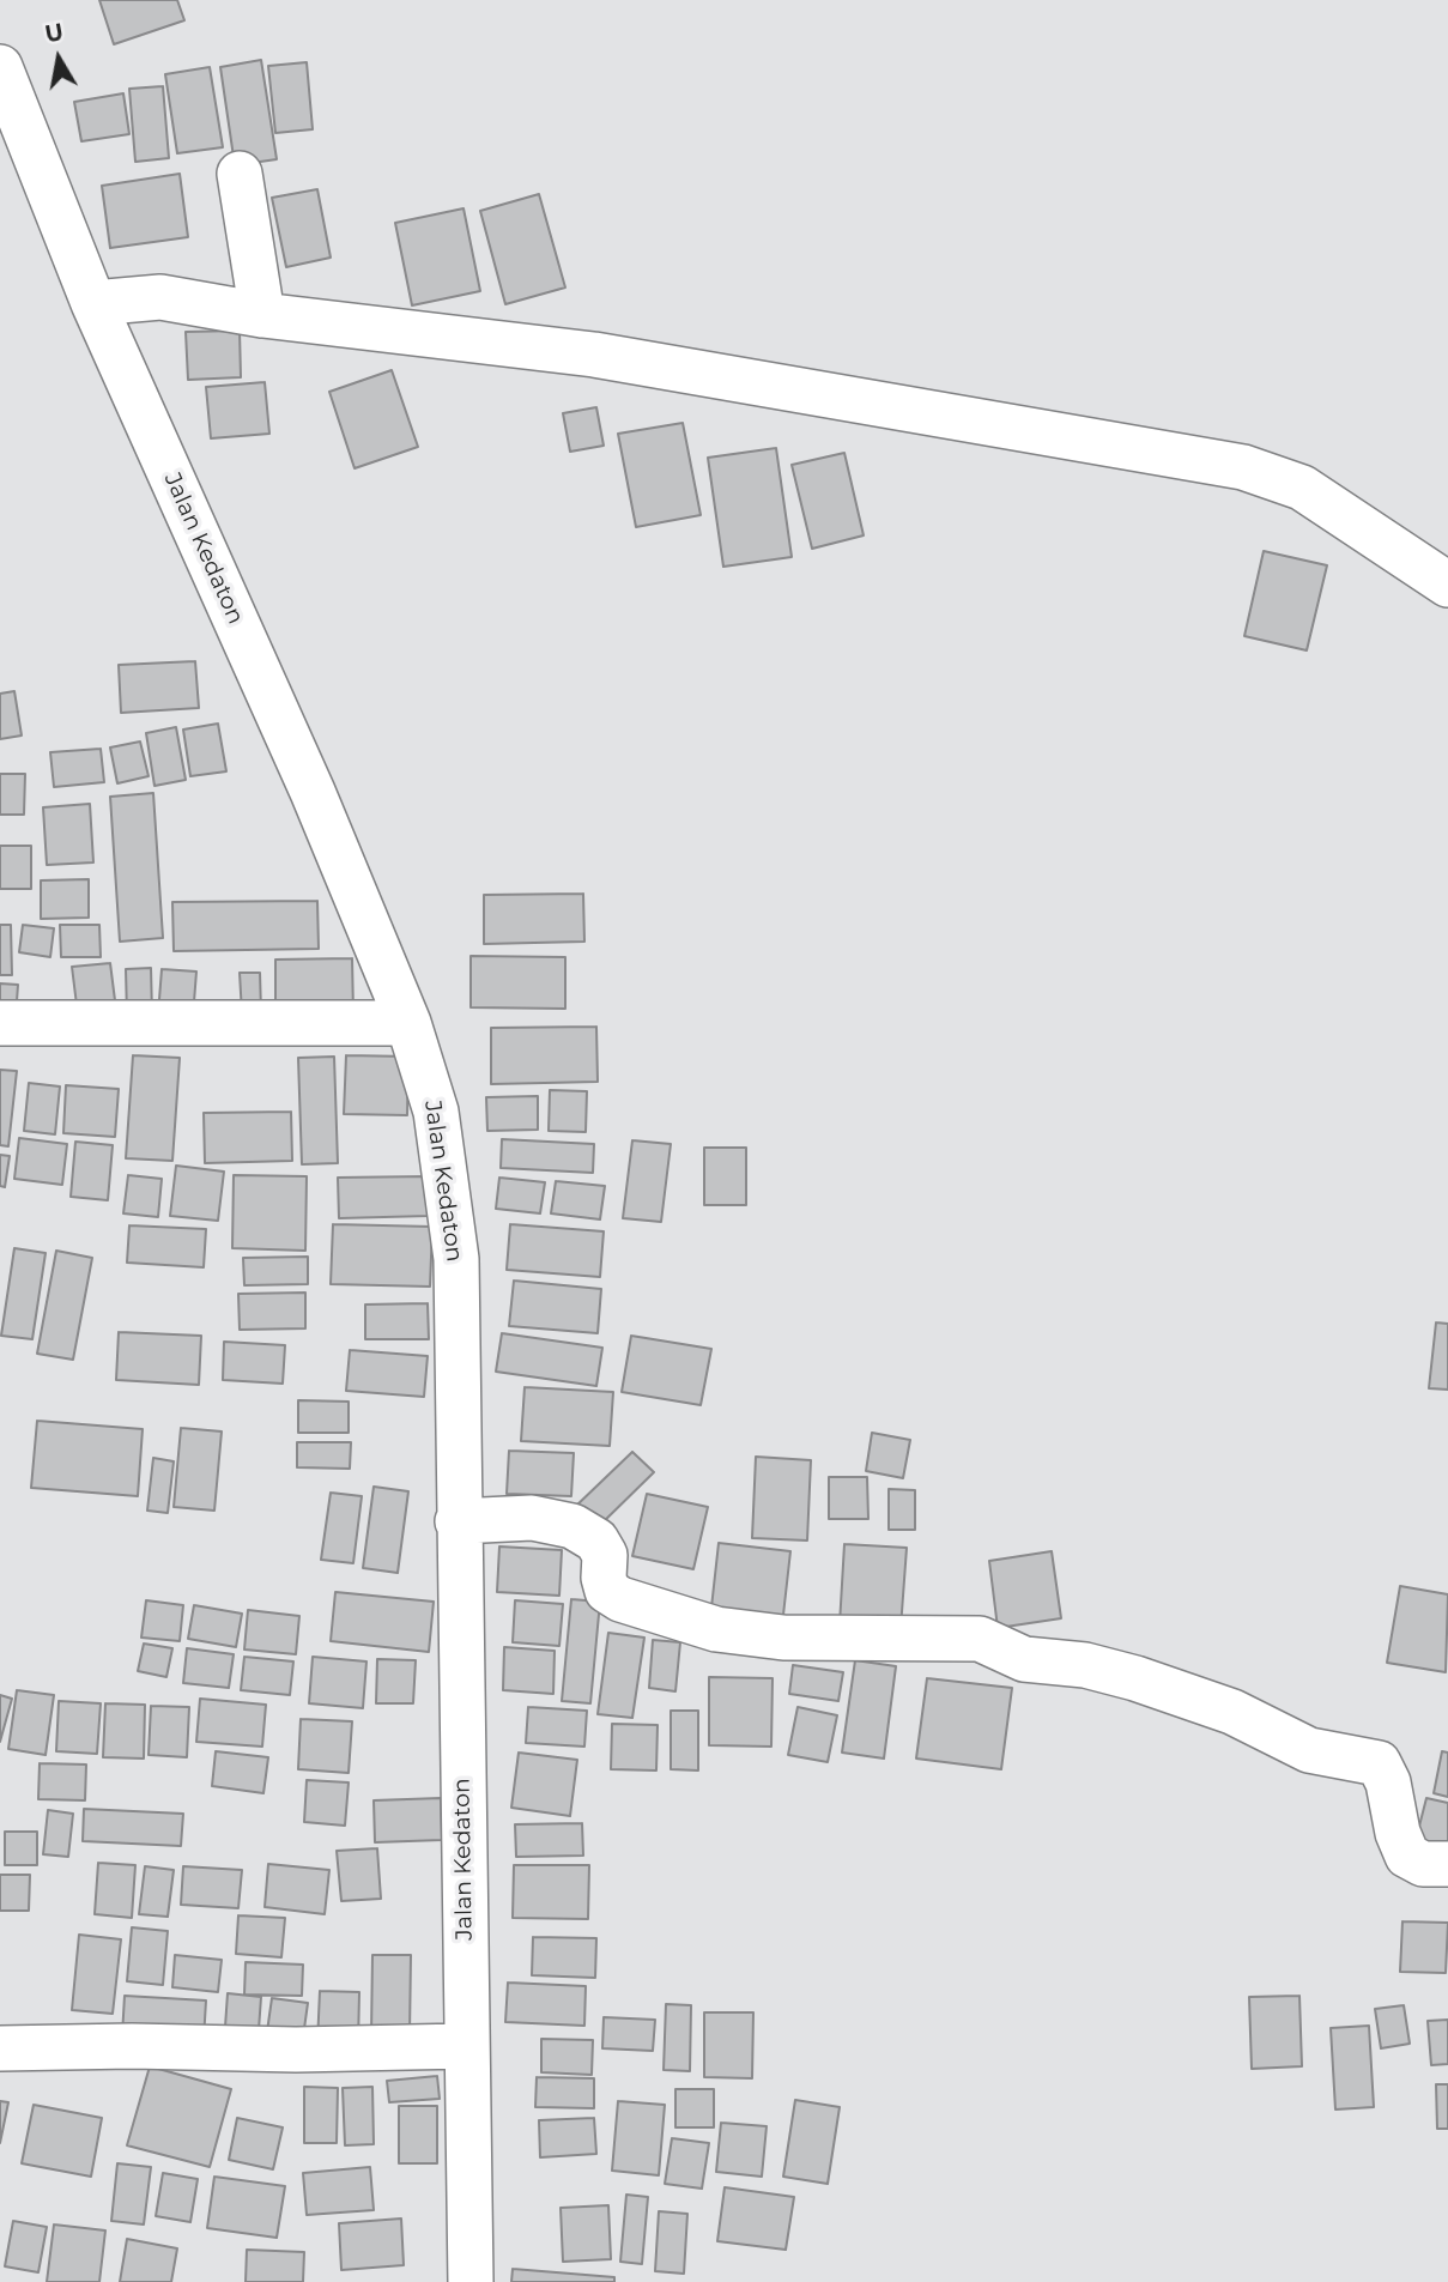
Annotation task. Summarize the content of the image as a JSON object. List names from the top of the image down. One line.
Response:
{"streets":{"street":["Jalan Kedaton"]},"north":"top"}
